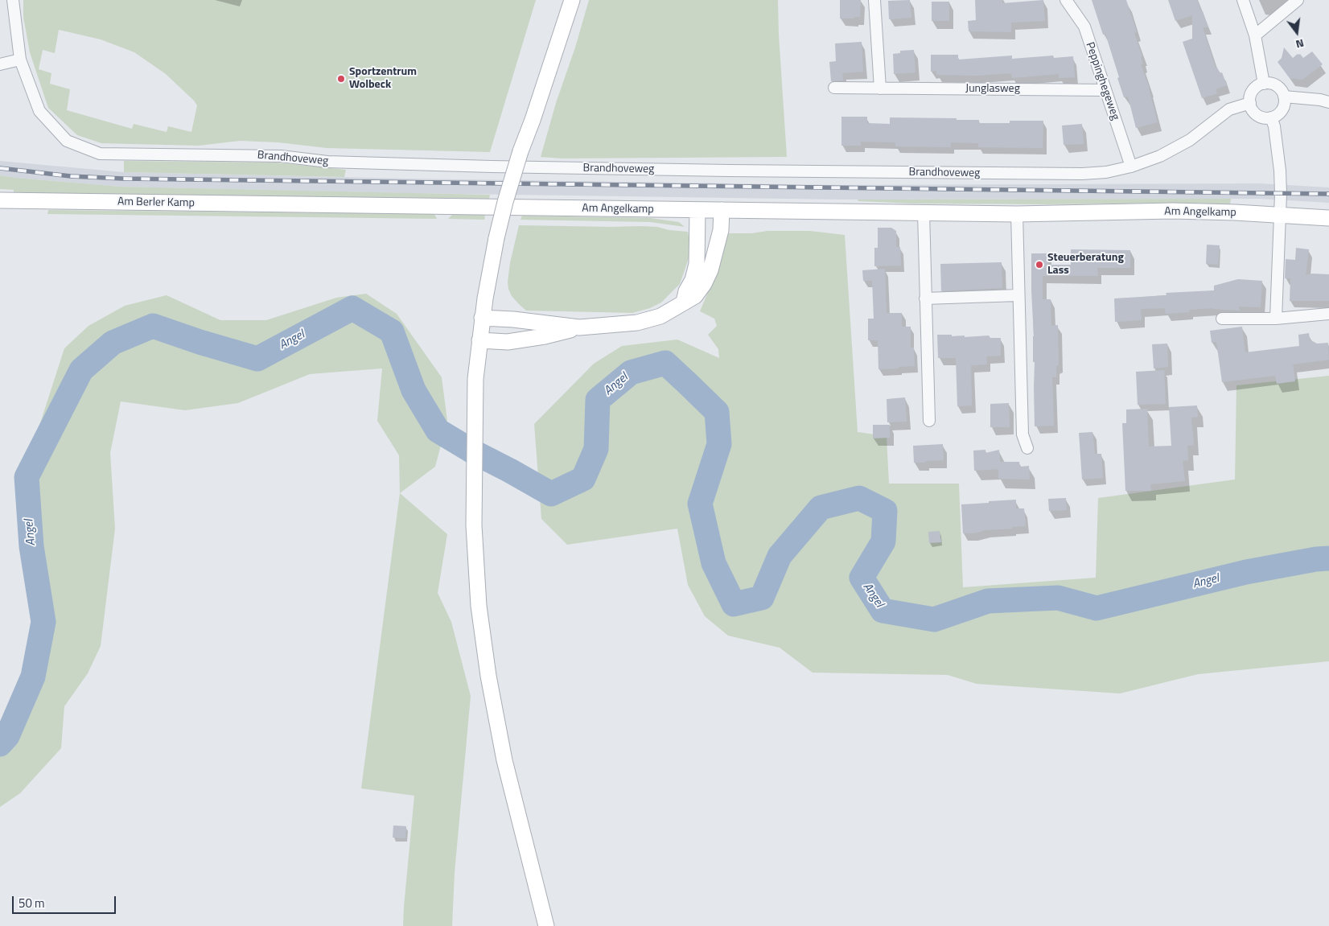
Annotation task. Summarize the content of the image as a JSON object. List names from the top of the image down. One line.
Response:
{"streets":{"main road":["Am Berler Kamp","Am Angelkamp"],"street":["Peppinghegeweg","Junglasweg","Brandhoveweg"]},"crossings":[["Peppinghegeweg","Junglasweg"],["Peppinghegeweg","Brandhoveweg"],["Am Berler Kamp","Am Angelkamp"]],"water":["Angel"],"places":["Sportzentrum Wolbeck","Steuerberatung Lass"],"scale_bar":"50 m","north":"bottom"}
